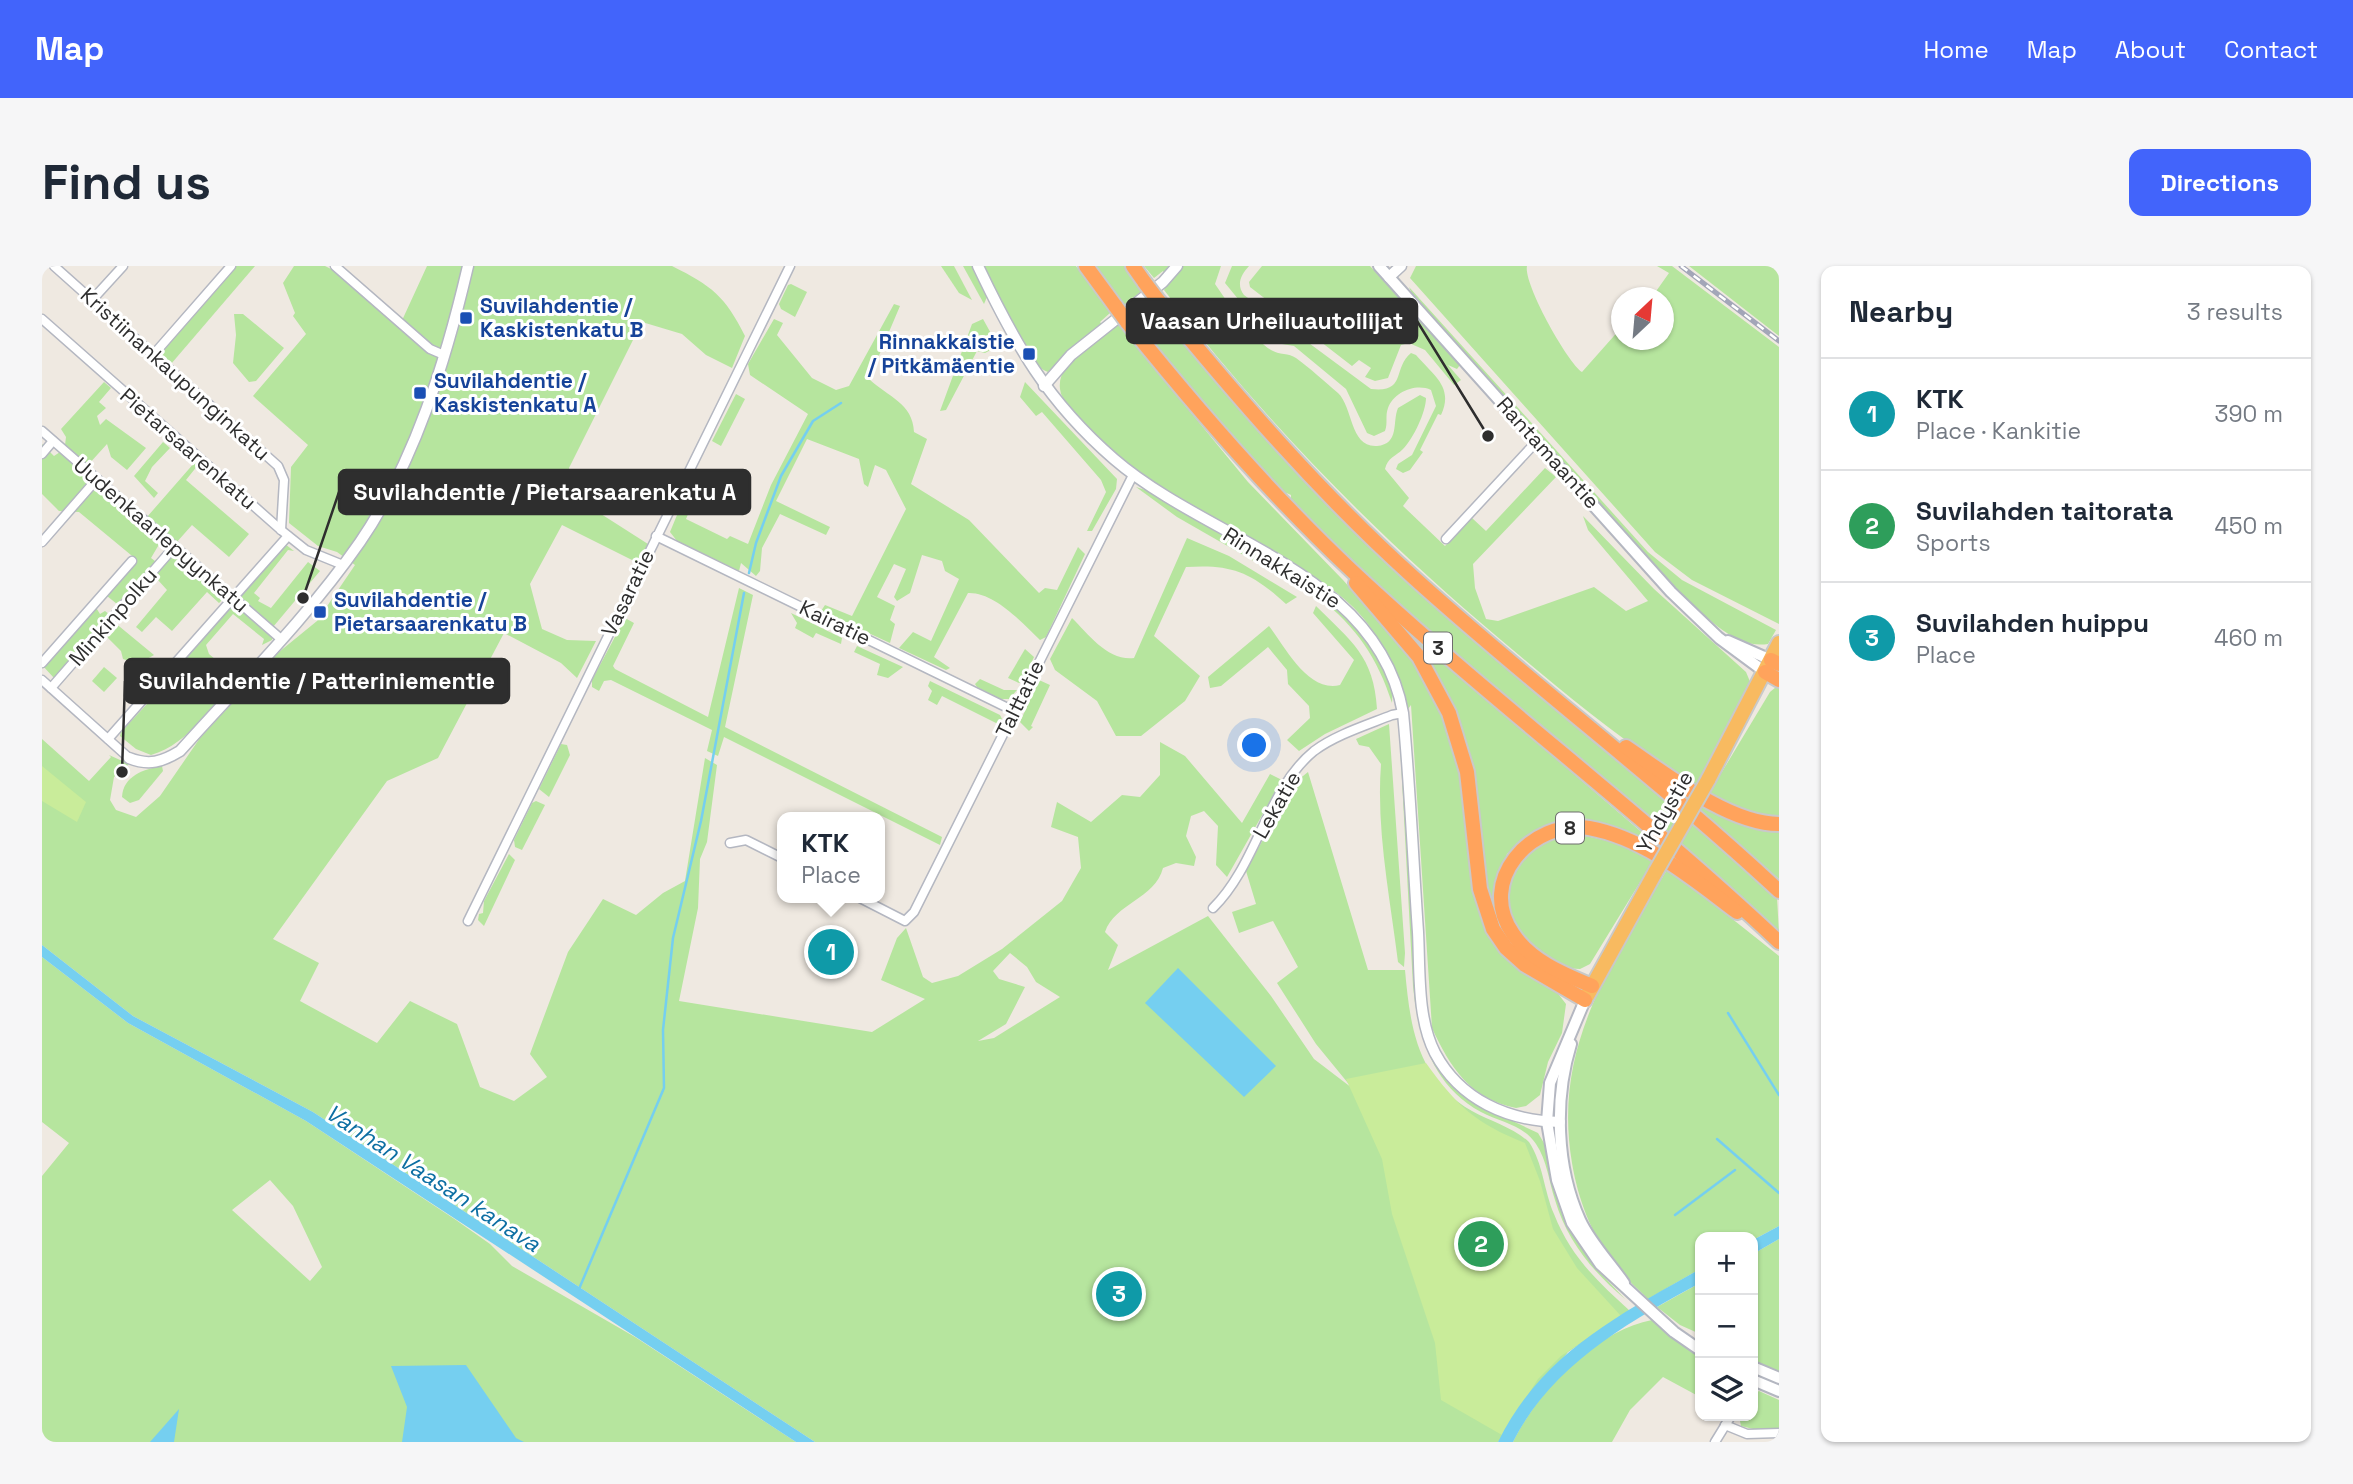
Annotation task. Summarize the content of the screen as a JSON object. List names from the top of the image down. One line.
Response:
{"streets":{"highway":["3","Yhdystie","8"],"main road":["Rantamaantie"],"street":["Kristiinankaupunginkatu","Pietarsaarenkatu","Uudenkaarlepyynkatu","Rinnakkaistie","Vasaratie","Minkinpolku","Kairatie","Talttatie","Lekatie"]},"crossings":[["Kristiinankaupunginkatu","Pietarsaarenkatu"],["Rantamaantie","Yhdystie"],["Uudenkaarlepyynkatu","Minkinpolku"],["Rinnakkaistie","Talttatie"],["Rinnakkaistie","Lekatie"],["Vasaratie","Kairatie"],["Kairatie","Talttatie"],["3","8"],["Yhdystie","8"]],"water":["Vanhan Vaasan kanava"],"places":{"transit":["Suvilahdentie / Kaskistenkatu B","Rinnakkaistie / Pitkämäentie","Suvilahdentie / Kaskistenkatu A","Suvilahdentie / Pietarsaarenkatu B"],"other":["Vaasan Urheiluautoilijat","Suvilahdentie / Pietarsaarenkatu A","Suvilahdentie / Patteriniementie"]},"north":"top right","page":{"header":"Map","nav":["Home","Map","About","Contact"],"buttons":"Directions","title":"Find us","heading":["Nearby","3 results"],"list":[{"mark":"1","name":"KTK","note":"Place · Kankitie","value":"390 m"},{"mark":"2","name":"Suvilahden taitorata","note":"Sports","value":"450 m"},{"mark":"3","name":"Suvilahden huippu","note":"Place","value":"460 m"}],"popup":["KTK","Place"],"pins":["1","2","3"],"map_buttons":["+","−"]}}
